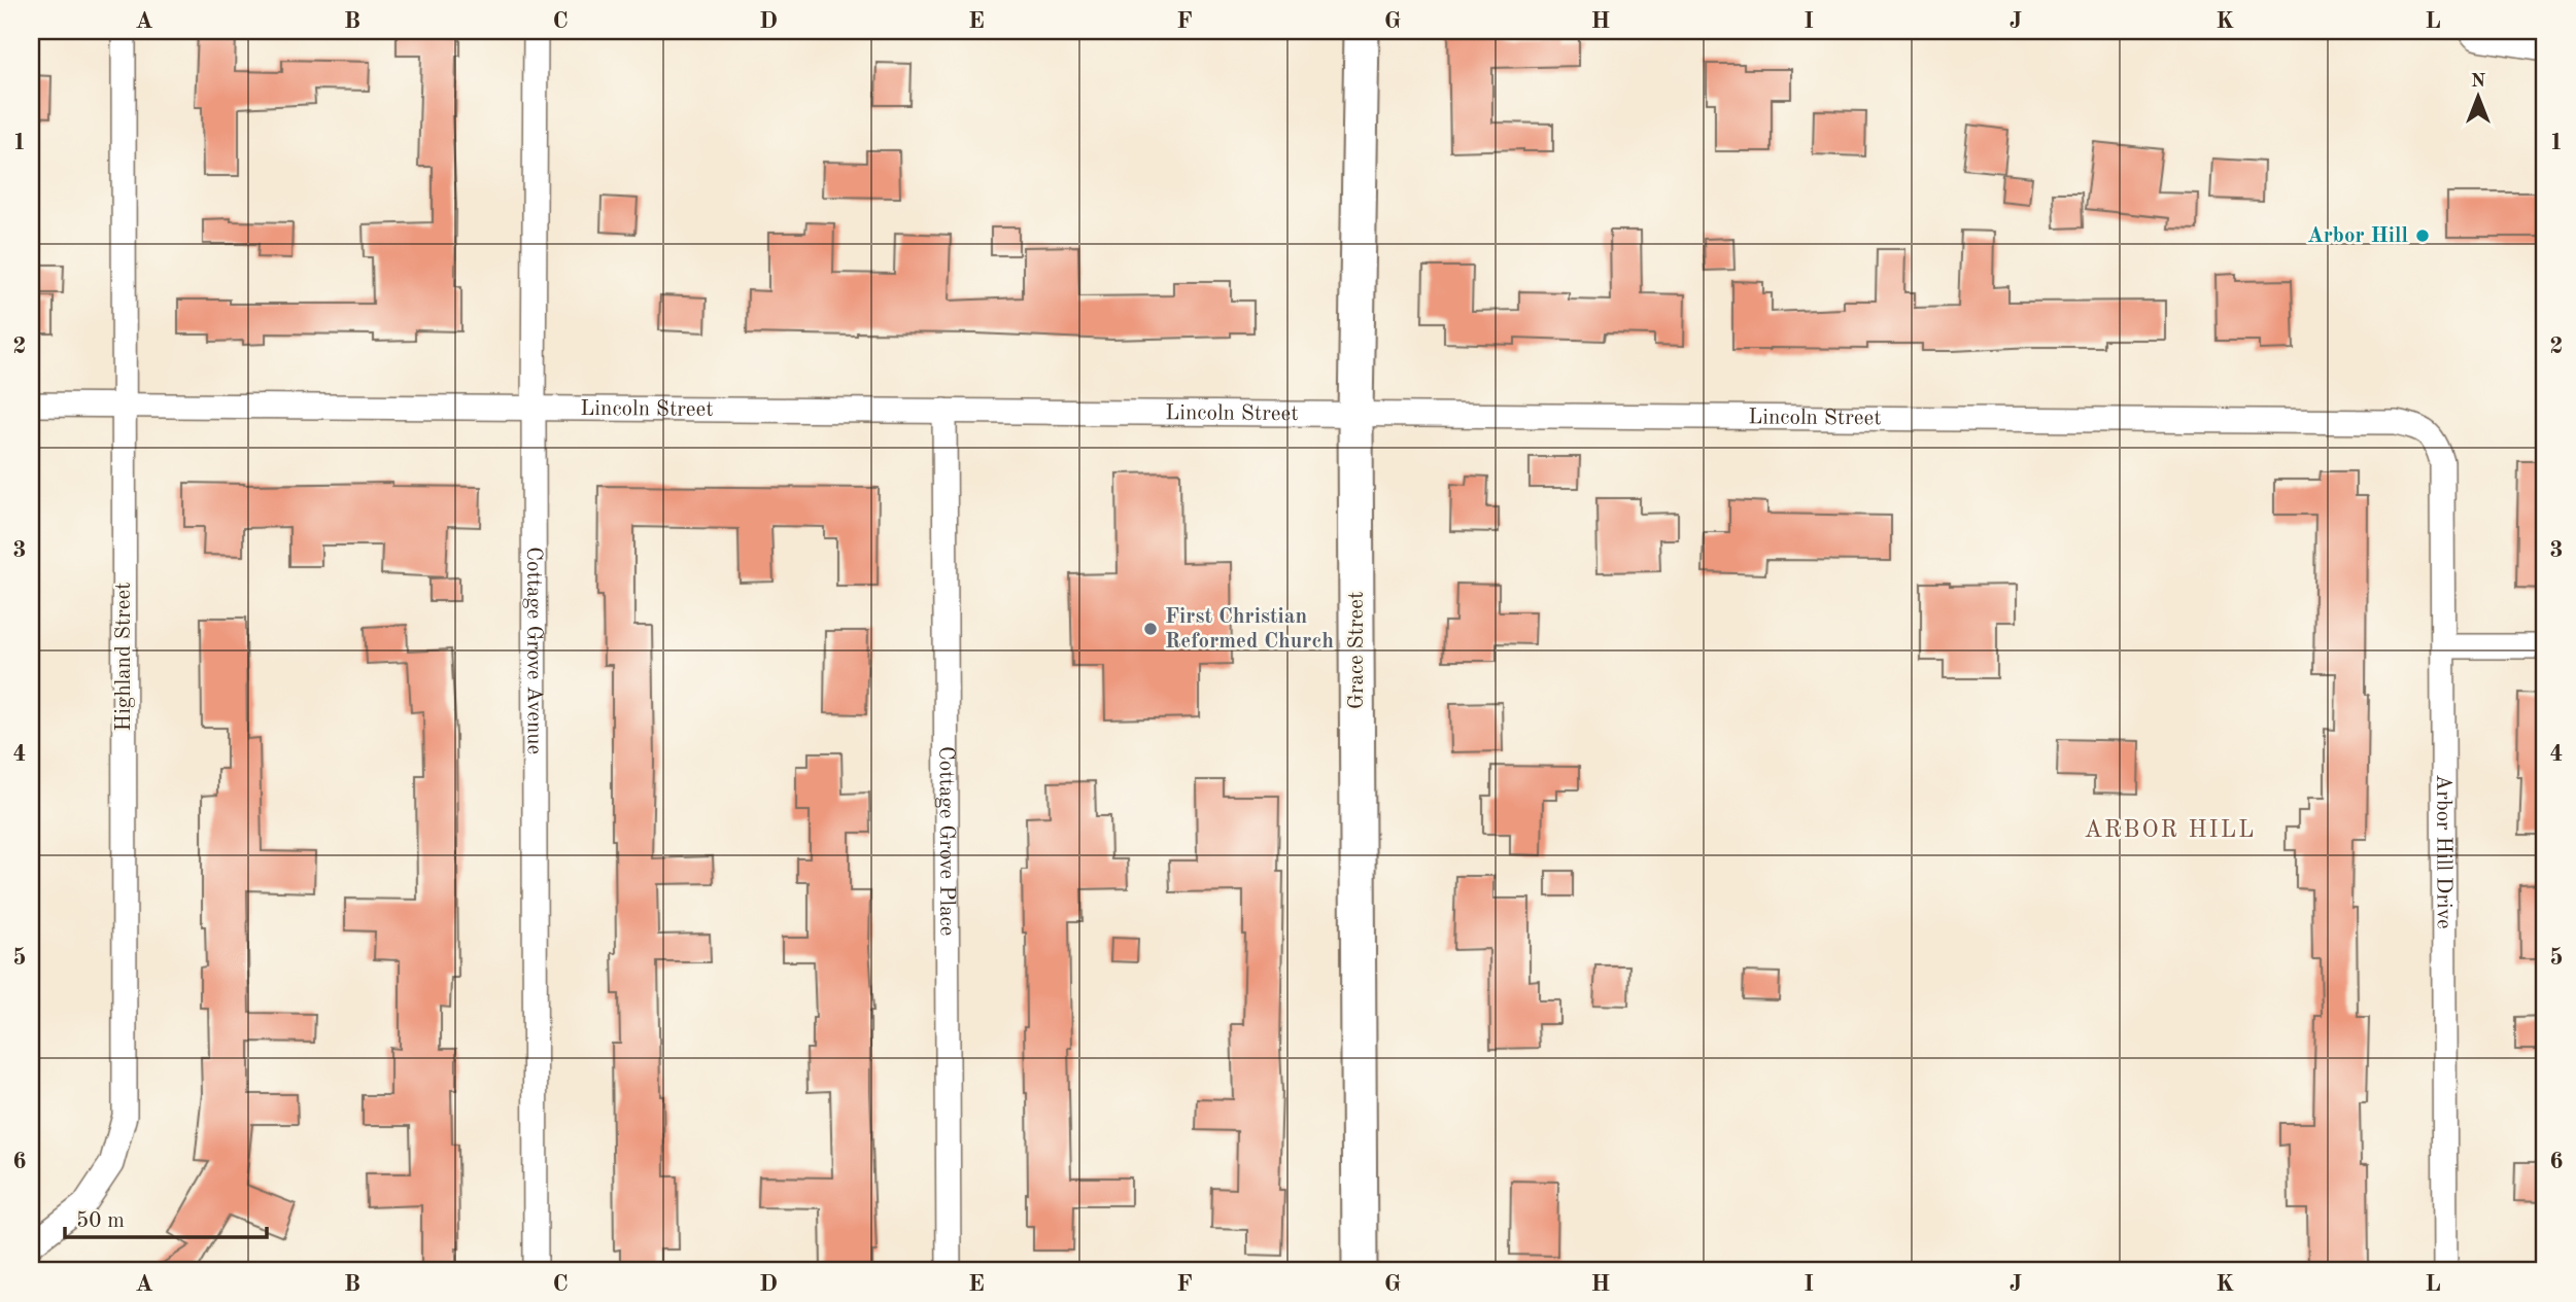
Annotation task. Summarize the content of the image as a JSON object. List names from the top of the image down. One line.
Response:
{"streets":{"street":["Lincoln Street","Cottage Grove Avenue","Grace Street","Highland Street","Cottage Grove Place","Arbor Hill Drive"]},"crossings":[["Lincoln Street","Cottage Grove Avenue"],["Lincoln Street","Grace Street"],["Lincoln Street","Highland Street"],["Lincoln Street","Cottage Grove Place"],["Lincoln Street","Arbor Hill Drive"]],"districts":["ARBOR HILL"],"places":["Arbor Hill","First Christian Reformed Church"],"scale_bar":"50 m","north":"top","grid":{"columns":["A","B","C","D","E","F","G","H","I","J","K","L"],"rows":["1","2","3","4","5","6"]}}
